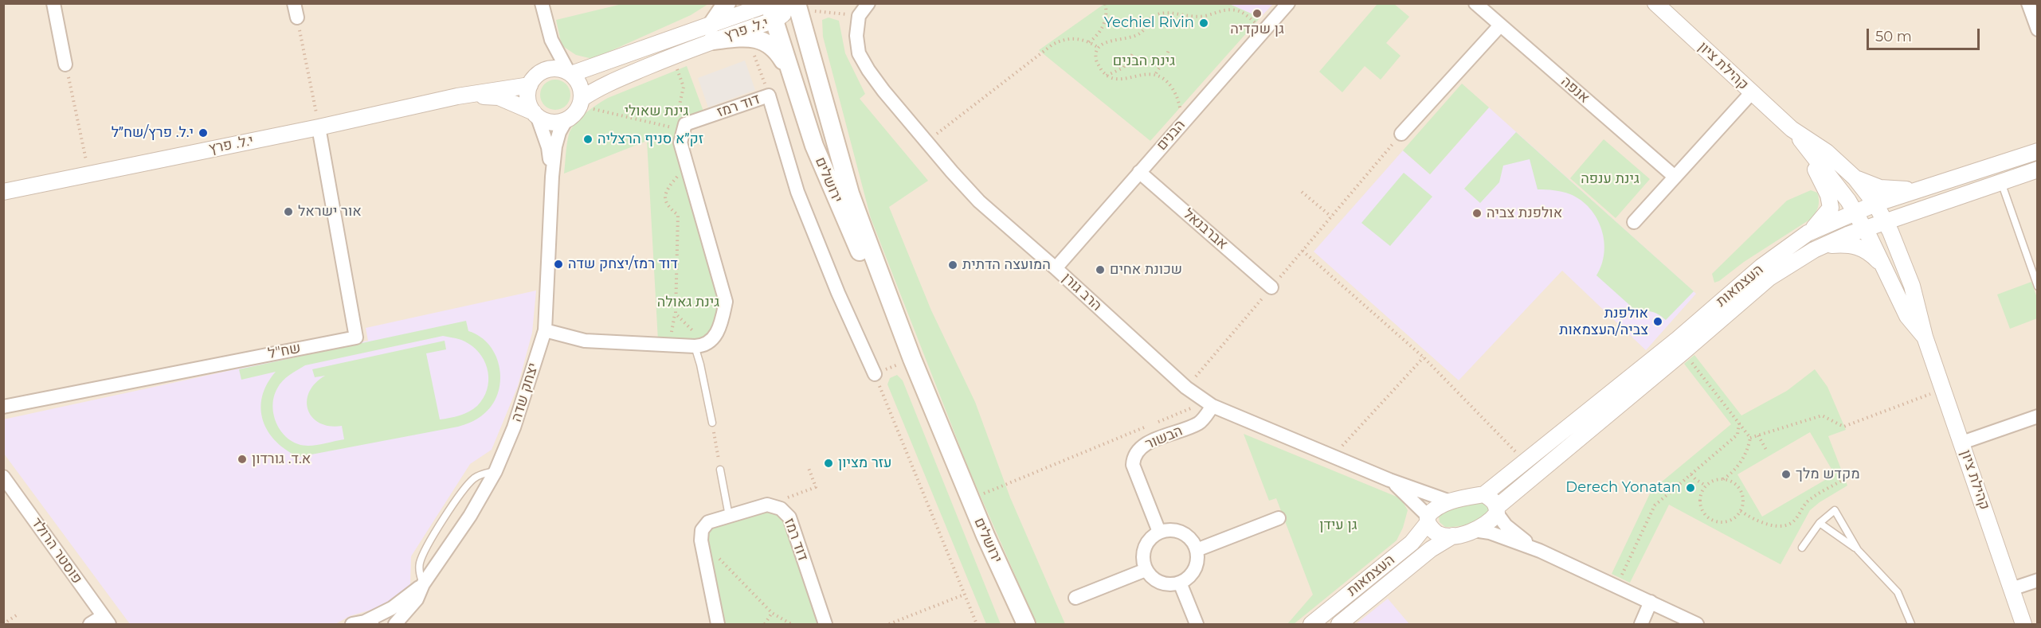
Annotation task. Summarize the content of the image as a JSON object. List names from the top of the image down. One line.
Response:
{"streets":{"main road":["ירושלים"],"street":["י.ל. פרץ","קהילת ציון","אנפה","דוד רמז","הבנים","אברבנאל","העצמאות","הרב גורן","שח\"ל","יצחק שדה","הבשור","פוסטר הרולד"]},"crossings":[["י.ל. פרץ","ירושלים"],["י.ל. פרץ","שח\"ל"],["י.ל. פרץ","יצחק שדה"],["קהילת ציון","העצמאות"],["הבנים","אברבנאל"],["הבנים","הרב גורן"],["העצמאות","הרב גורן"],["הרב גורן","הבשור"]],"parks":["גינת הבנים","גינת שאולי","גינת ענפה","גינת גאולה","גן עידן"],"places":["גן שקדיה","Yechiel Rivin","י.ל. פרץ/שח״ל","זק״א סניף הרצליה","אור ישראל","אולפנת צביה","דוד רמז/יצחק שדה","המועצה הדתית","שכונת אחים","אולפנת צביה/העצמאות","א.ד. גורדון","עזר מציון","מקדש מלך","Derech Yonatan"],"scale_bar":"50 m"}
